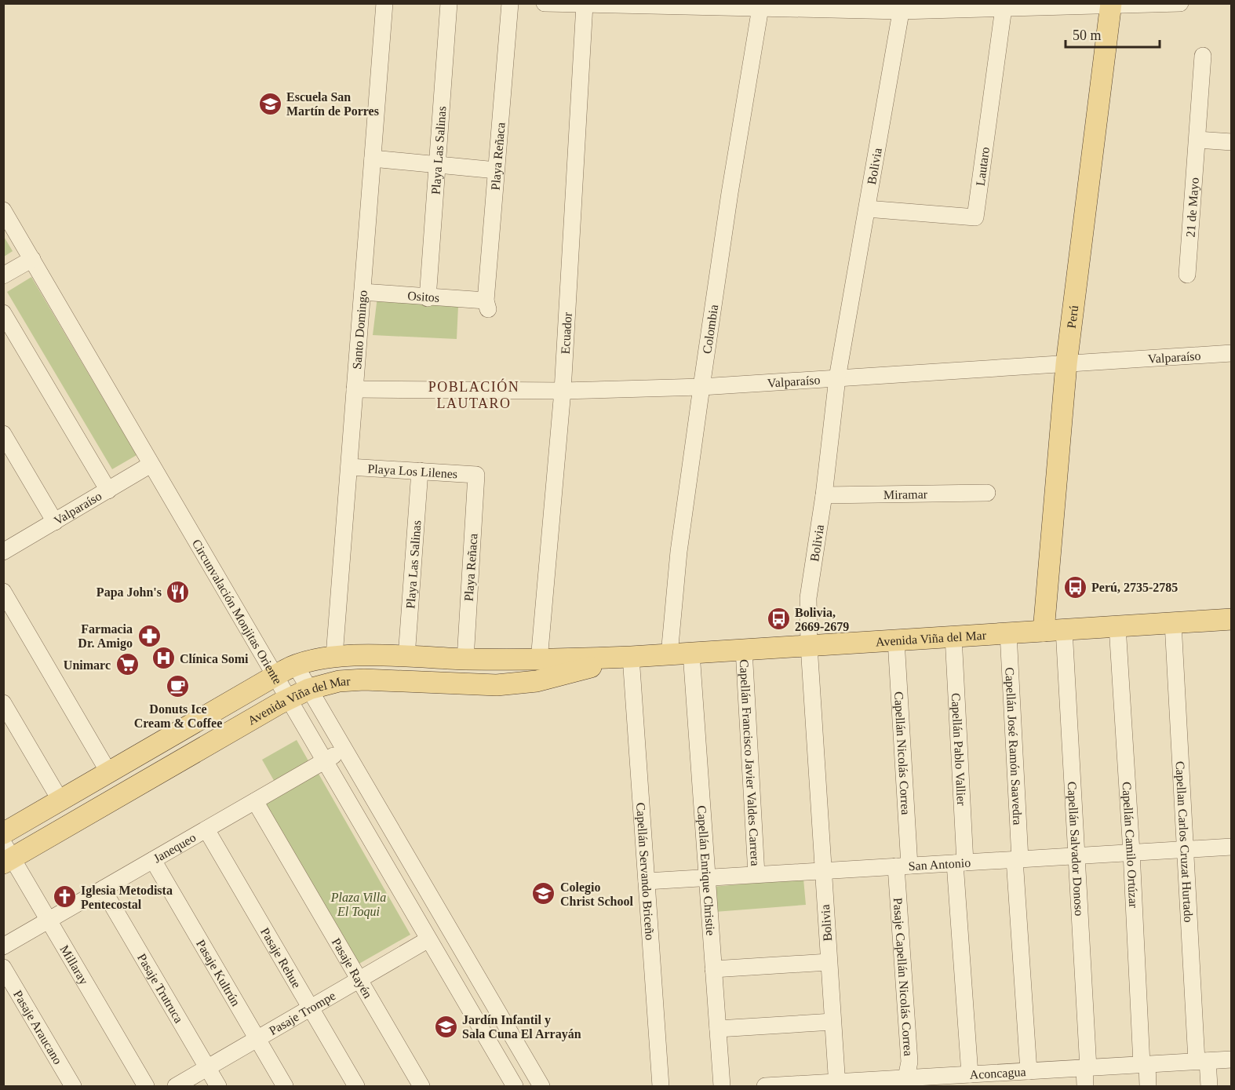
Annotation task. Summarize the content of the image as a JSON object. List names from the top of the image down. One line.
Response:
{"streets":{"main road":["Perú","Avenida Viña del Mar"],"street":["Playa Las Salinas","Playa Reñaca","Bolivia","Lautaro","21 de Mayo","Ositos","Colombia","Santo Domingo","Ecuador","Valparaíso","Playa Los Lilenes","Miramar","Circunvalación Monjitas Oriente","Capellán José Ramón Saavedra","Capellán Pablo Vallier","Capellán Nicolás Correa","Capellán Francisco Javier Valdes Carrera","Capellan Carlos Cruzat Hurtado","Capellán Camilo Ortúzar","Janequeo","Capellán Salvador Donoso","San Antonio","Capellán Enrique Christie","Capellán Servando Briceño","Pasaje Rehue","Millaray","Pasaje Rayén","Pasaje Kultrún","Pasaje Capellán Nicolás Correa","Pasaje Trutruca","Pasaje Trompe","Pasaje Araucano","Aconcagua"]},"crossings":[["Playa Las Salinas","Ositos"],["Playa Las Salinas","Playa Los Lilenes"],["Playa Las Salinas","Avenida Viña del Mar"],["Playa Reñaca","Ositos"],["Playa Reñaca","Playa Los Lilenes"],["Playa Reñaca","Avenida Viña del Mar"],["Bolivia","Lautaro"],["Bolivia","Valparaíso"],["Bolivia","Miramar"],["Bolivia","Avenida Viña del Mar"],["Bolivia","San Antonio"],["Bolivia","Aconcagua"],["Ositos","Santo Domingo"],["Perú","Valparaíso"],["Perú","Avenida Viña del Mar"],["Perú","Capellán Salvador Donoso"],["Colombia","Valparaíso"],["Colombia","Avenida Viña del Mar"],["Santo Domingo","Valparaíso"],["Santo Domingo","Playa Los Lilenes"],["Santo Domingo","Avenida Viña del Mar"],["Ecuador","Valparaíso"],["Ecuador","Avenida Viña del Mar"],["Valparaíso","Circunvalación Monjitas Oriente"],["Circunvalación Monjitas Oriente","Avenida Viña del Mar"],["Circunvalación Monjitas Oriente","Janequeo"],["Circunvalación Monjitas Oriente","Pasaje Trompe"],["Avenida Viña del Mar","Capellán José Ramón Saavedra"],["Avenida Viña del Mar","Capellán Pablo Vallier"],["Avenida Viña del Mar","Capellán Nicolás Correa"],["Avenida Viña del Mar","Capellán Francisco Javier Valdes Carrera"],["Avenida Viña del Mar","Capellan Carlos Cruzat Hurtado"],["Avenida Viña del Mar","Capellán Camilo Ortúzar"],["Avenida Viña del Mar","Capellán Salvador Donoso"],["Avenida Viña del Mar","Capellán Enrique Christie"],["Avenida Viña del Mar","Capellán Servando Briceño"],["Avenida Viña del Mar","Millaray"],["Capellán José Ramón Saavedra","San Antonio"],["Capellán José Ramón Saavedra","Aconcagua"],["Capellán Pablo Vallier","San Antonio"],["Capellán Pablo Vallier","Aconcagua"],["Capellán Nicolás Correa","San Antonio"],["Capellán Nicolás Correa","Pasaje Capellán Nicolás Correa"],["Capellán Francisco Javier Valdes Carrera","San Antonio"],["Capellan Carlos Cruzat Hurtado","San Antonio"],["Capellan Carlos Cruzat Hurtado","Aconcagua"],["Capellán Camilo Ortúzar","San Antonio"],["Capellán Camilo Ortúzar","Aconcagua"],["Janequeo","Pasaje Rehue"],["Janequeo","Millaray"],["Janequeo","Pasaje Rayén"],["Janequeo","Pasaje Kultrún"],["Janequeo","Pasaje Trutruca"],["Capellán Salvador Donoso","San Antonio"],["Capellán Salvador Donoso","Aconcagua"],["San Antonio","Capellán Enrique Christie"],["San Antonio","Capellán Servando Briceño"],["San Antonio","Pasaje Capellán Nicolás Correa"],["Pasaje Rehue","Pasaje Trompe"],["Pasaje Rayén","Pasaje Trompe"],["Pasaje Kultrún","Pasaje Trompe"],["Pasaje Capellán Nicolás Correa","Aconcagua"],["Pasaje Trutruca","Pasaje Trompe"]],"districts":["POBLACIÓN LAUTARO"],"parks":["Plaza Villa El Toqui"],"places":{"school or university":["Escuela San Martín de Porres","Colegio Christ School","Jardín Infantil y Sala Cuna El Arrayán"],"bus stop":["Perú, 2735-2785","Bolivia, 2669-2679"],"restaurant":["Papa John's"],"pharmacy":["Farmacia Dr. Amigo"],"hospital":["Clínica Somi"],"supermarket":["Unimarc"],"cafe":["Donuts Ice Cream & Coffee"],"church":["Iglesia Metodista Pentecostal"]},"scale_bar":"50 m"}
